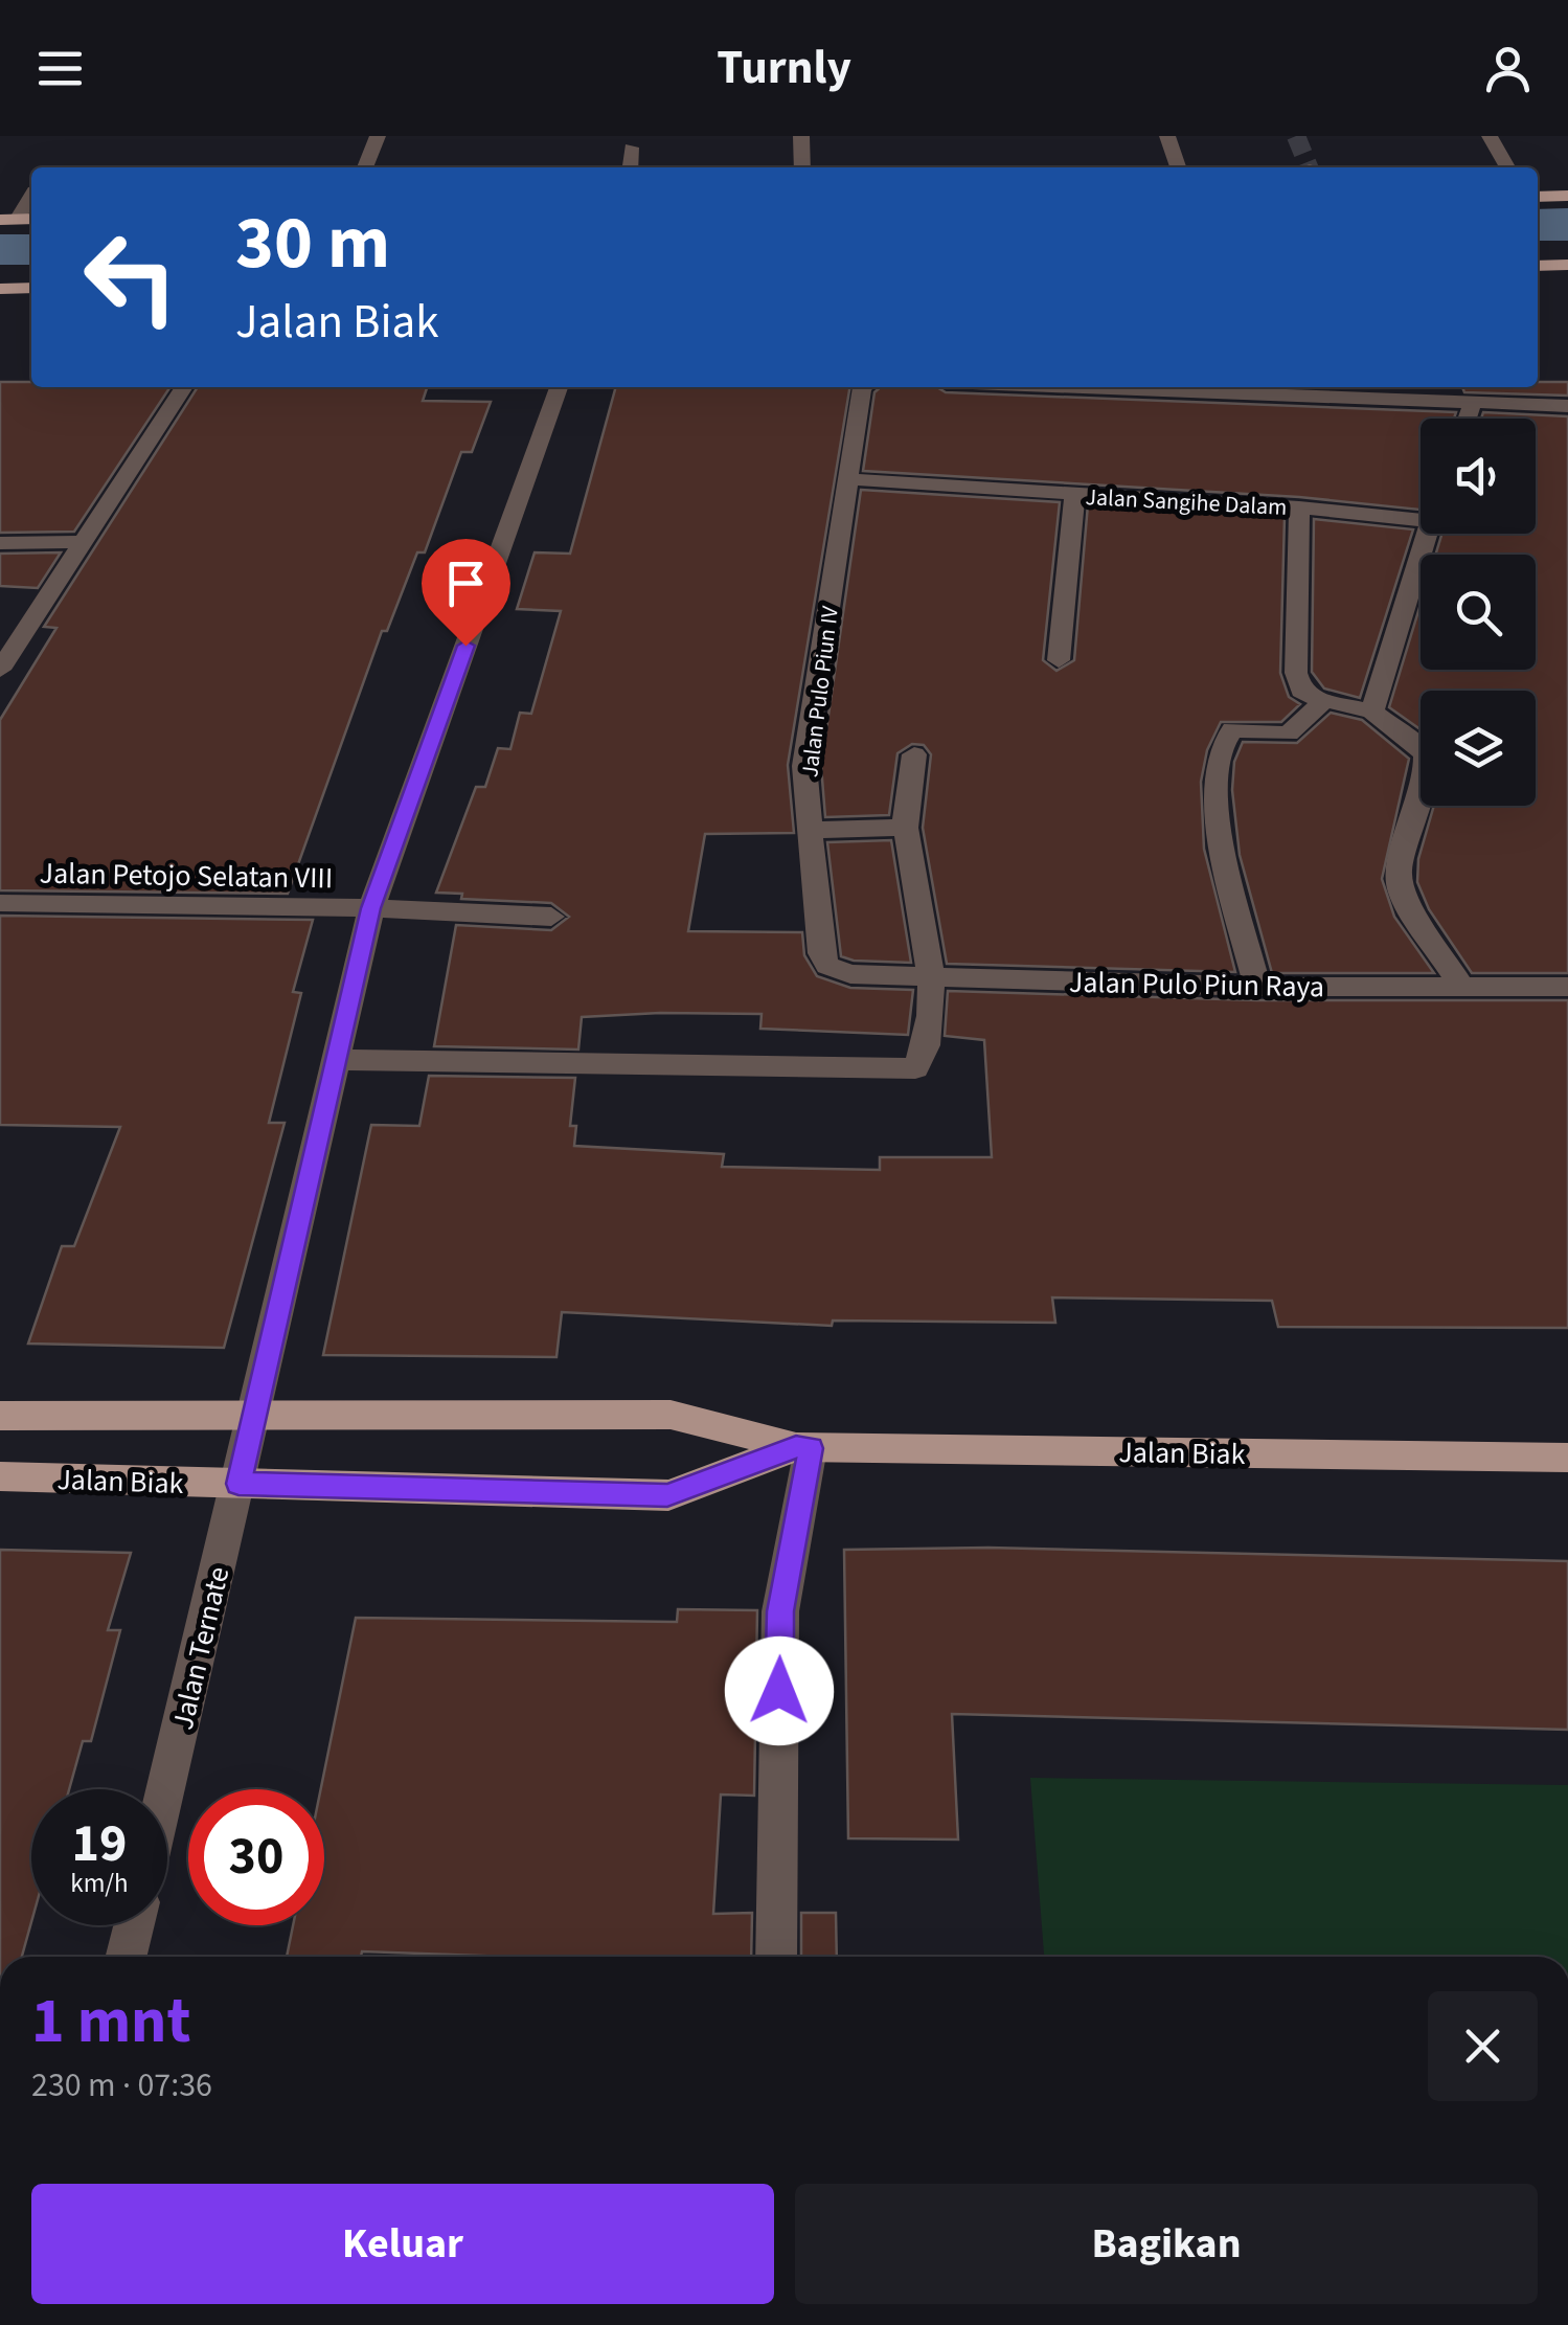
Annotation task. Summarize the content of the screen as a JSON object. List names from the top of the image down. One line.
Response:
{"streets":{"main road":["Jalan Biak"],"street":["Jalan Sangihe Dalam","Jalan Pulo Piun IV","Jalan Petojo Selatan VIII","Jalan Pulo Piun Raya","Jalan Ternate"]},"crossings":[["Jalan Sangihe Dalam","Jalan Pulo Piun IV"],["Jalan Pulo Piun IV","Jalan Pulo Piun Raya"],["Jalan Petojo Selatan VIII","Jalan Ternate"],["Jalan Biak","Jalan Ternate"]],"page":{"header":"Turnly","turn":["30 m","Jalan Biak"],"speed":"19 km/h","limit":"30","heading":["1 mnt","230 m · 07:36"],"buttons":["Keluar","Bagikan"]}}
